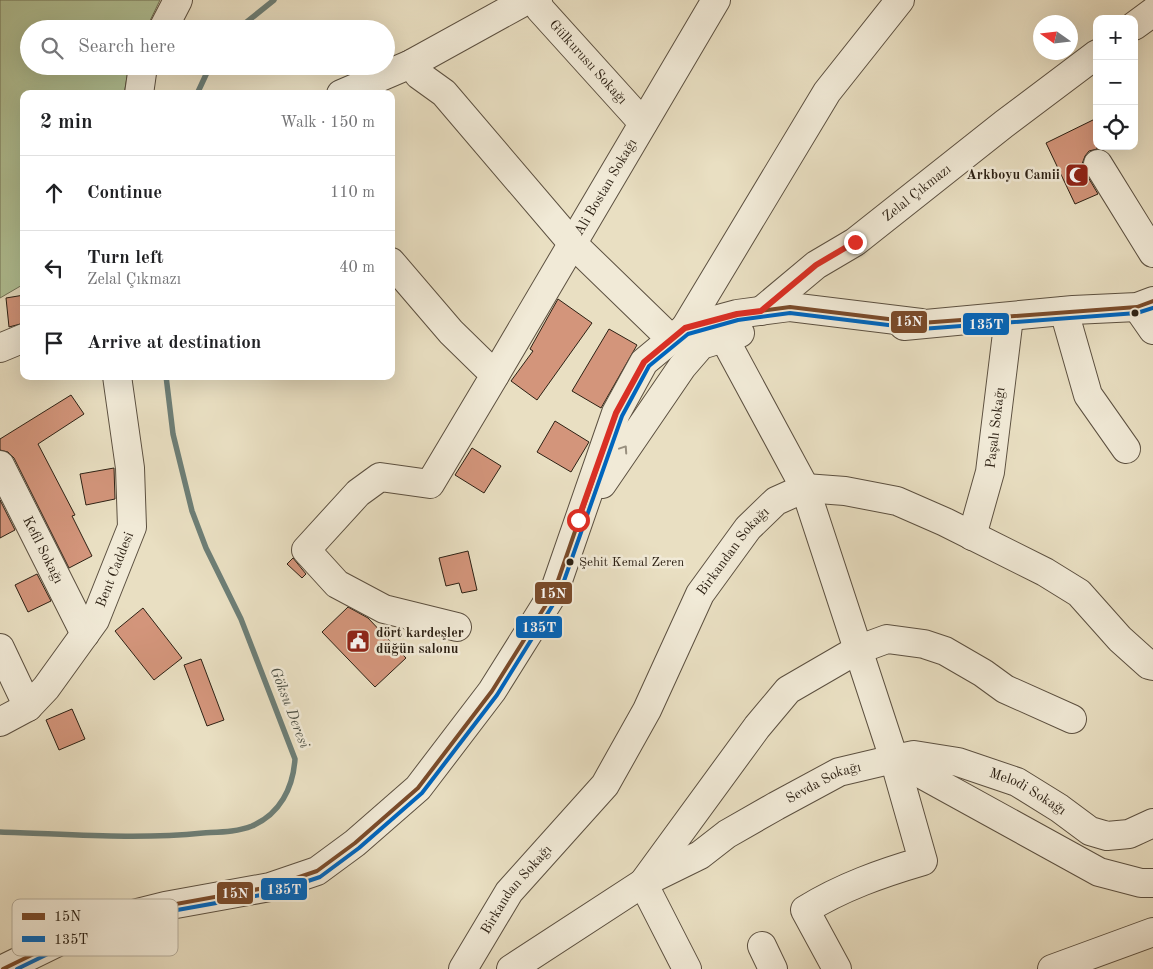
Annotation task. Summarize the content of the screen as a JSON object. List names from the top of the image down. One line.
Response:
{"streets":{"street":["Gülkurusu Sokağı","Ali Bostan Sokağı","Zelal Çıkmazı","Paşalı Sokağı","Kefil Sokağı","Birkandan Sokağı","Bent Caddesi","Sevda Sokaḡı","Melodi Sokağı"]},"crossings":[["Gülkurusu Sokağı","Ali Bostan Sokağı"],["Paşalı Sokağı","Birkandan Sokağı"],["Kefil Sokağı","Bent Caddesi"],["Sevda Sokaḡı","Melodi Sokağı"]],"water":["Göksu Deresi"],"places":{"mosque":["Arkboyu Camii"],"other":["Şehit Kemal Zeren"],"public building":["dört kardeşler düğün salonu"]},"lines":["transit line 15N","transit line 135T"],"legend":["15N","135T"],"north":"left","page":{"map_buttons":["+","−"],"search":"Search here","heading":["2 min","Walk · 150 m"],"list":[["Continue","110 m"],["Turn left","Zelal Çıkmazı","40 m"],"Arrive at destination"]}}
